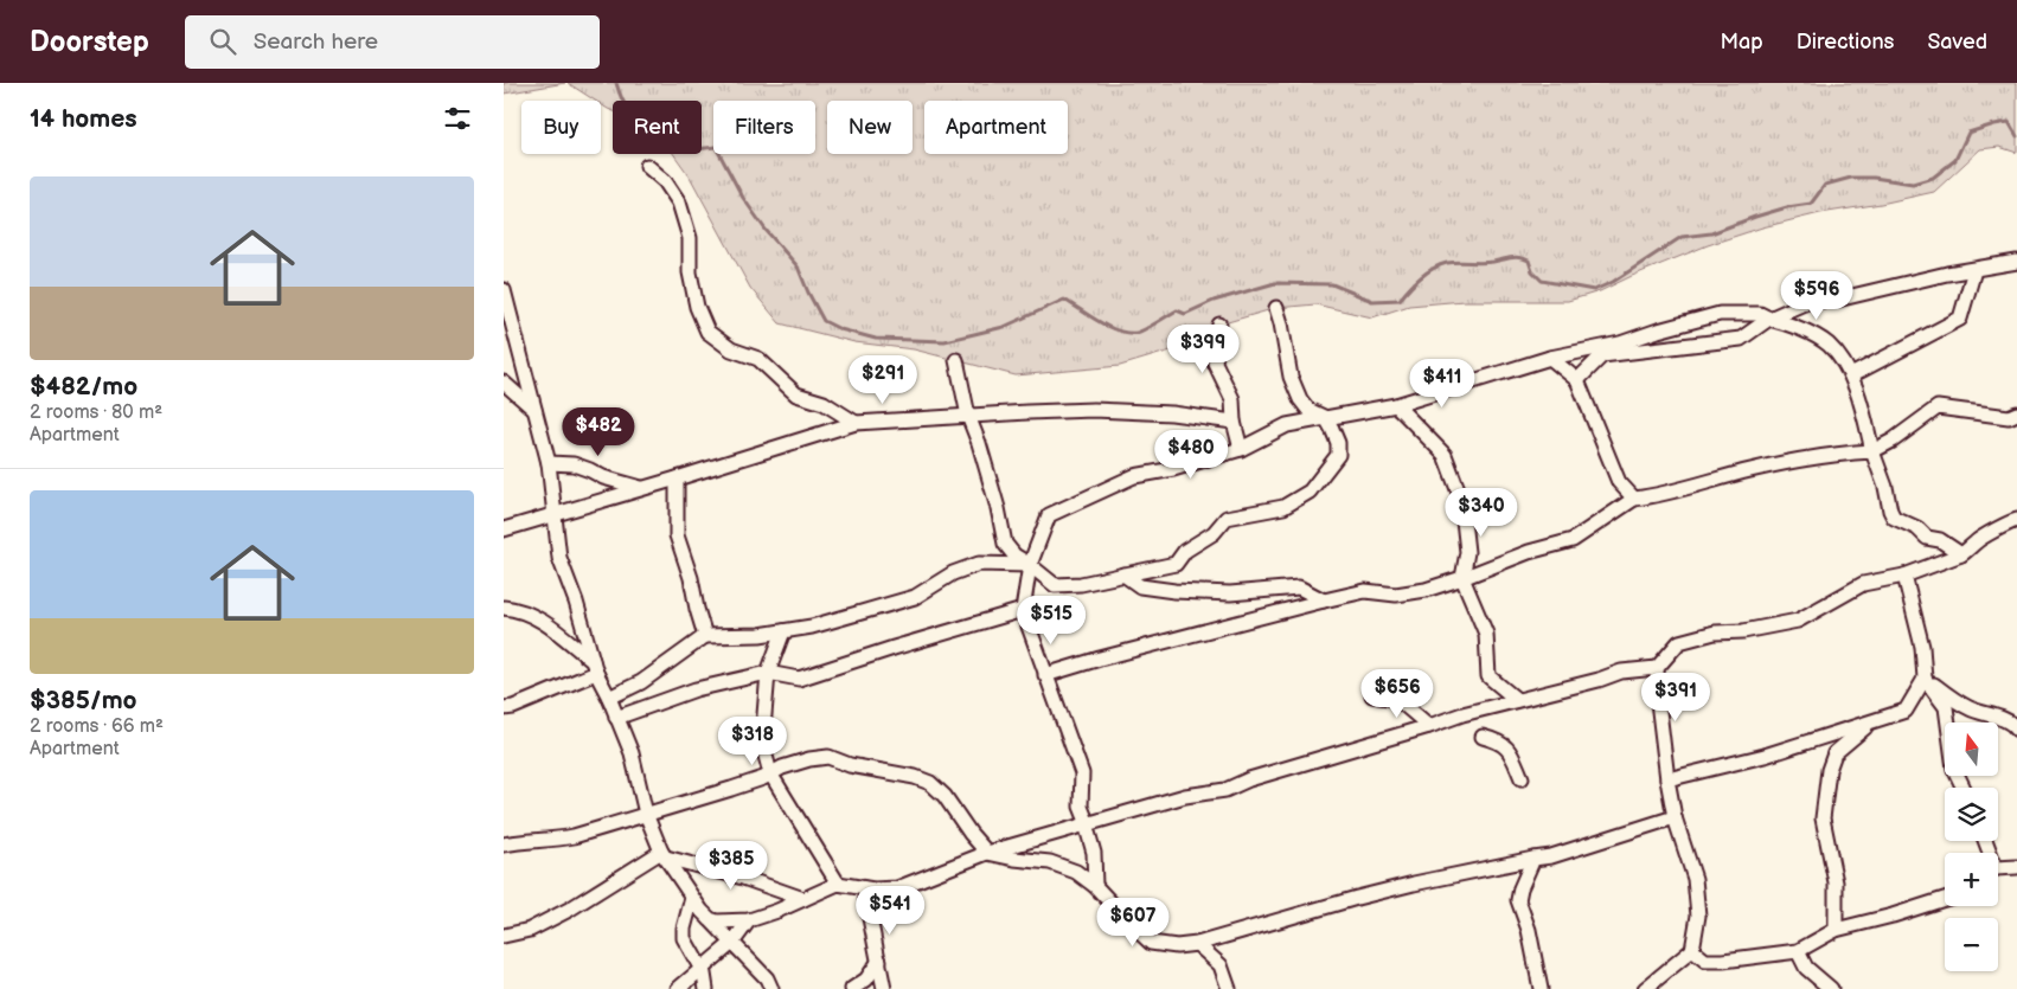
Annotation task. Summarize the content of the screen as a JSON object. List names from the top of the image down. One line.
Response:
{"north":"top","page":{"header":"Doorstep","search":"Search here","nav":["Map","Directions","Saved"],"heading":"14 homes","chip":["Buy","Rent","Filters","New","Apartment"],"list":[{"name":"$482/mo","note":"2 rooms · 80 m² · Apartment"},{"name":"$385/mo","note":"2 rooms · 66 m² · Apartment"}],"price":["$596","$399","$291","$411","$482","$480","$340","$515","$656","$391","$318","$385","$541","$607"],"map_buttons":["+","−"]}}
